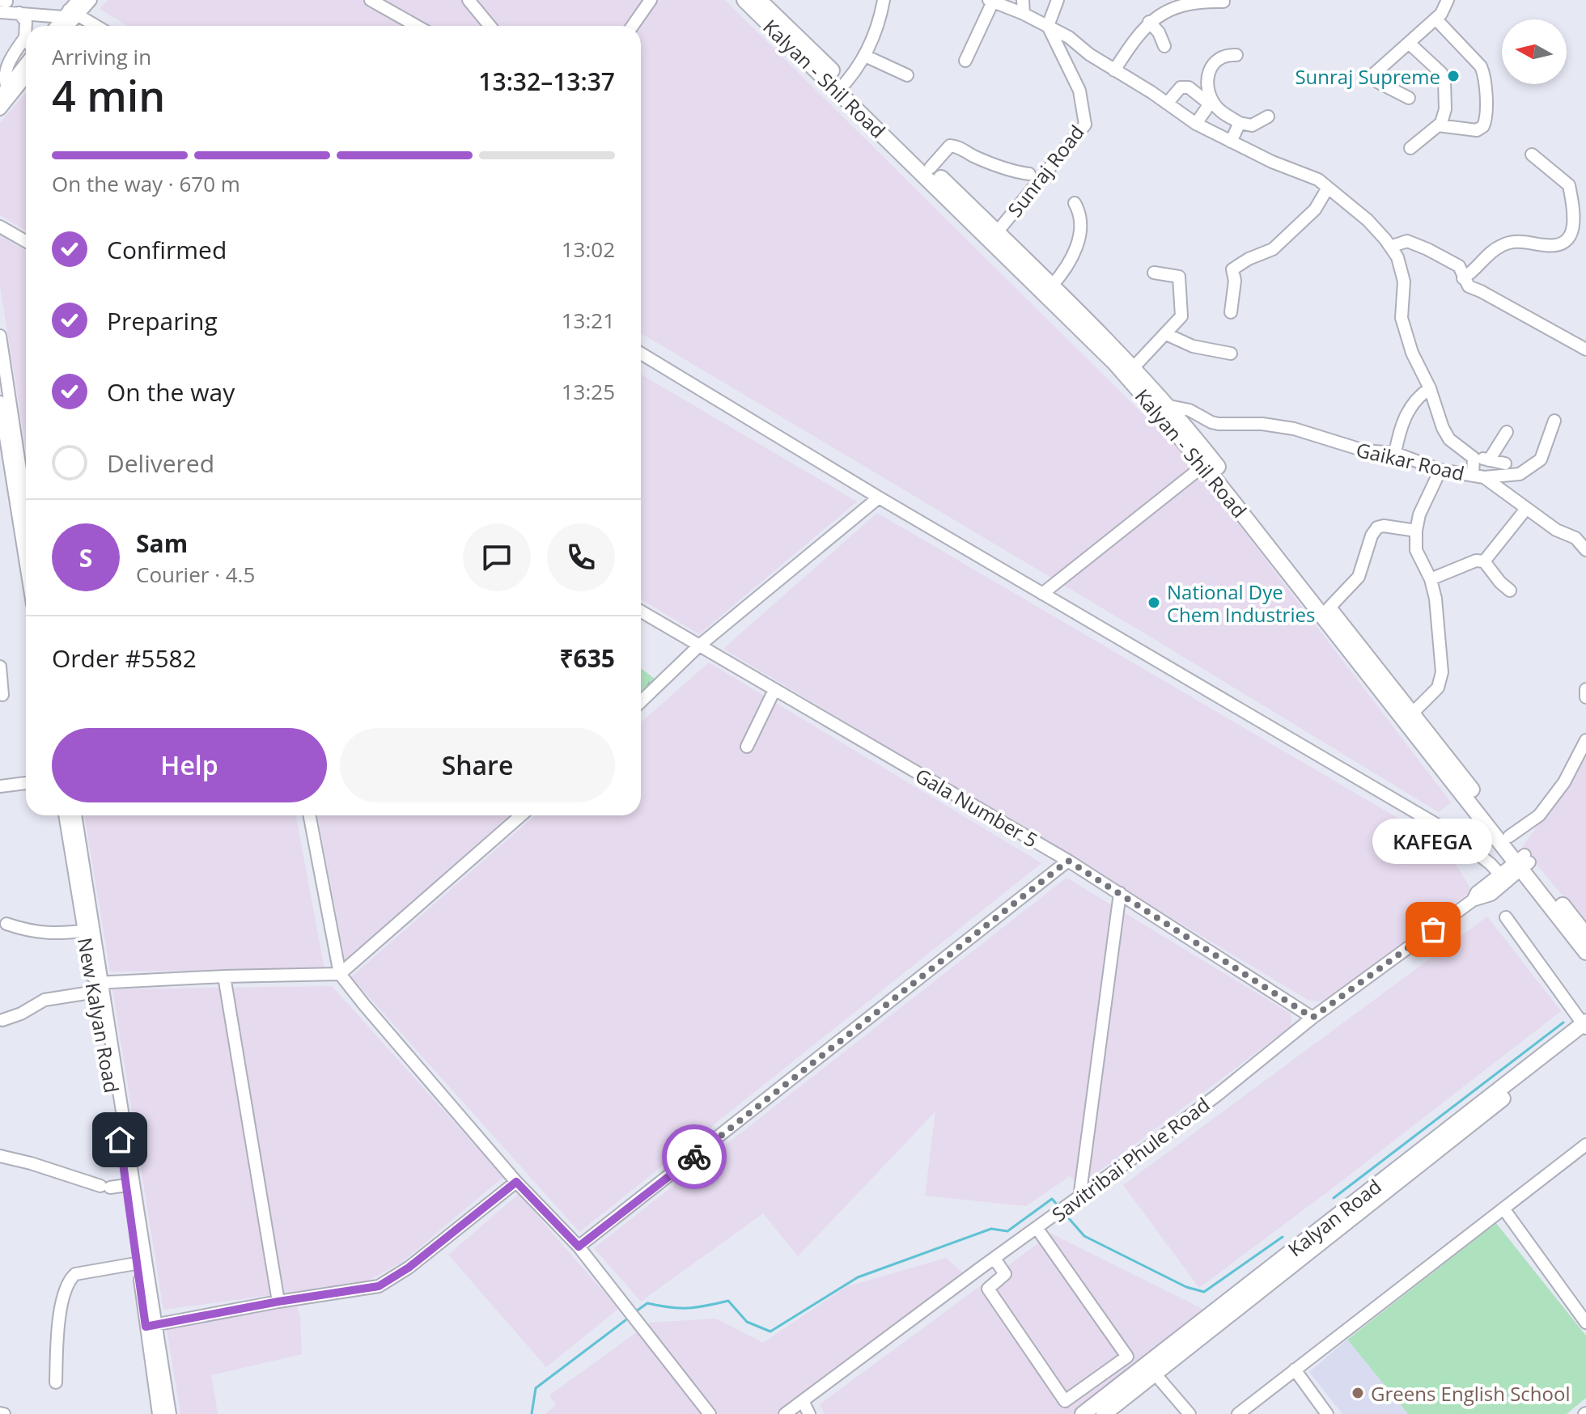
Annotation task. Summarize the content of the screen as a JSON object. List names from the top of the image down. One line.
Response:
{"streets":{"main road":["Kalyan - Shil Road","Kalyan Road"],"street":["Sunraj Road","Gaikar Road","Gala Number 5","New Kalyan Road","Savitribai Phule Road"]},"crossings":[["Kalyan - Shil Road","Sunraj Road"],["Kalyan - Shil Road","Gaikar Road"],["Kalyan - Shil Road","Savitribai Phule Road"],["Gala Number 5","Savitribai Phule Road"]],"places":["Sunraj Supreme","National Dye Chem Industries","KAFEGA","Greens English School"],"north":"left","page":{"heading":["4 min","Arriving in","13:32–13:37"],"panel":["Sam","Courier · 4.5","Order #5582","₹635"],"bar":"On the way · 670 m","list":[["Confirmed","13:02"],["Preparing","13:21"],["On the way","13:25"],"Delivered"],"round":"S","buttons":["Help","Share"],"bubble":"KAFEGA"}}
